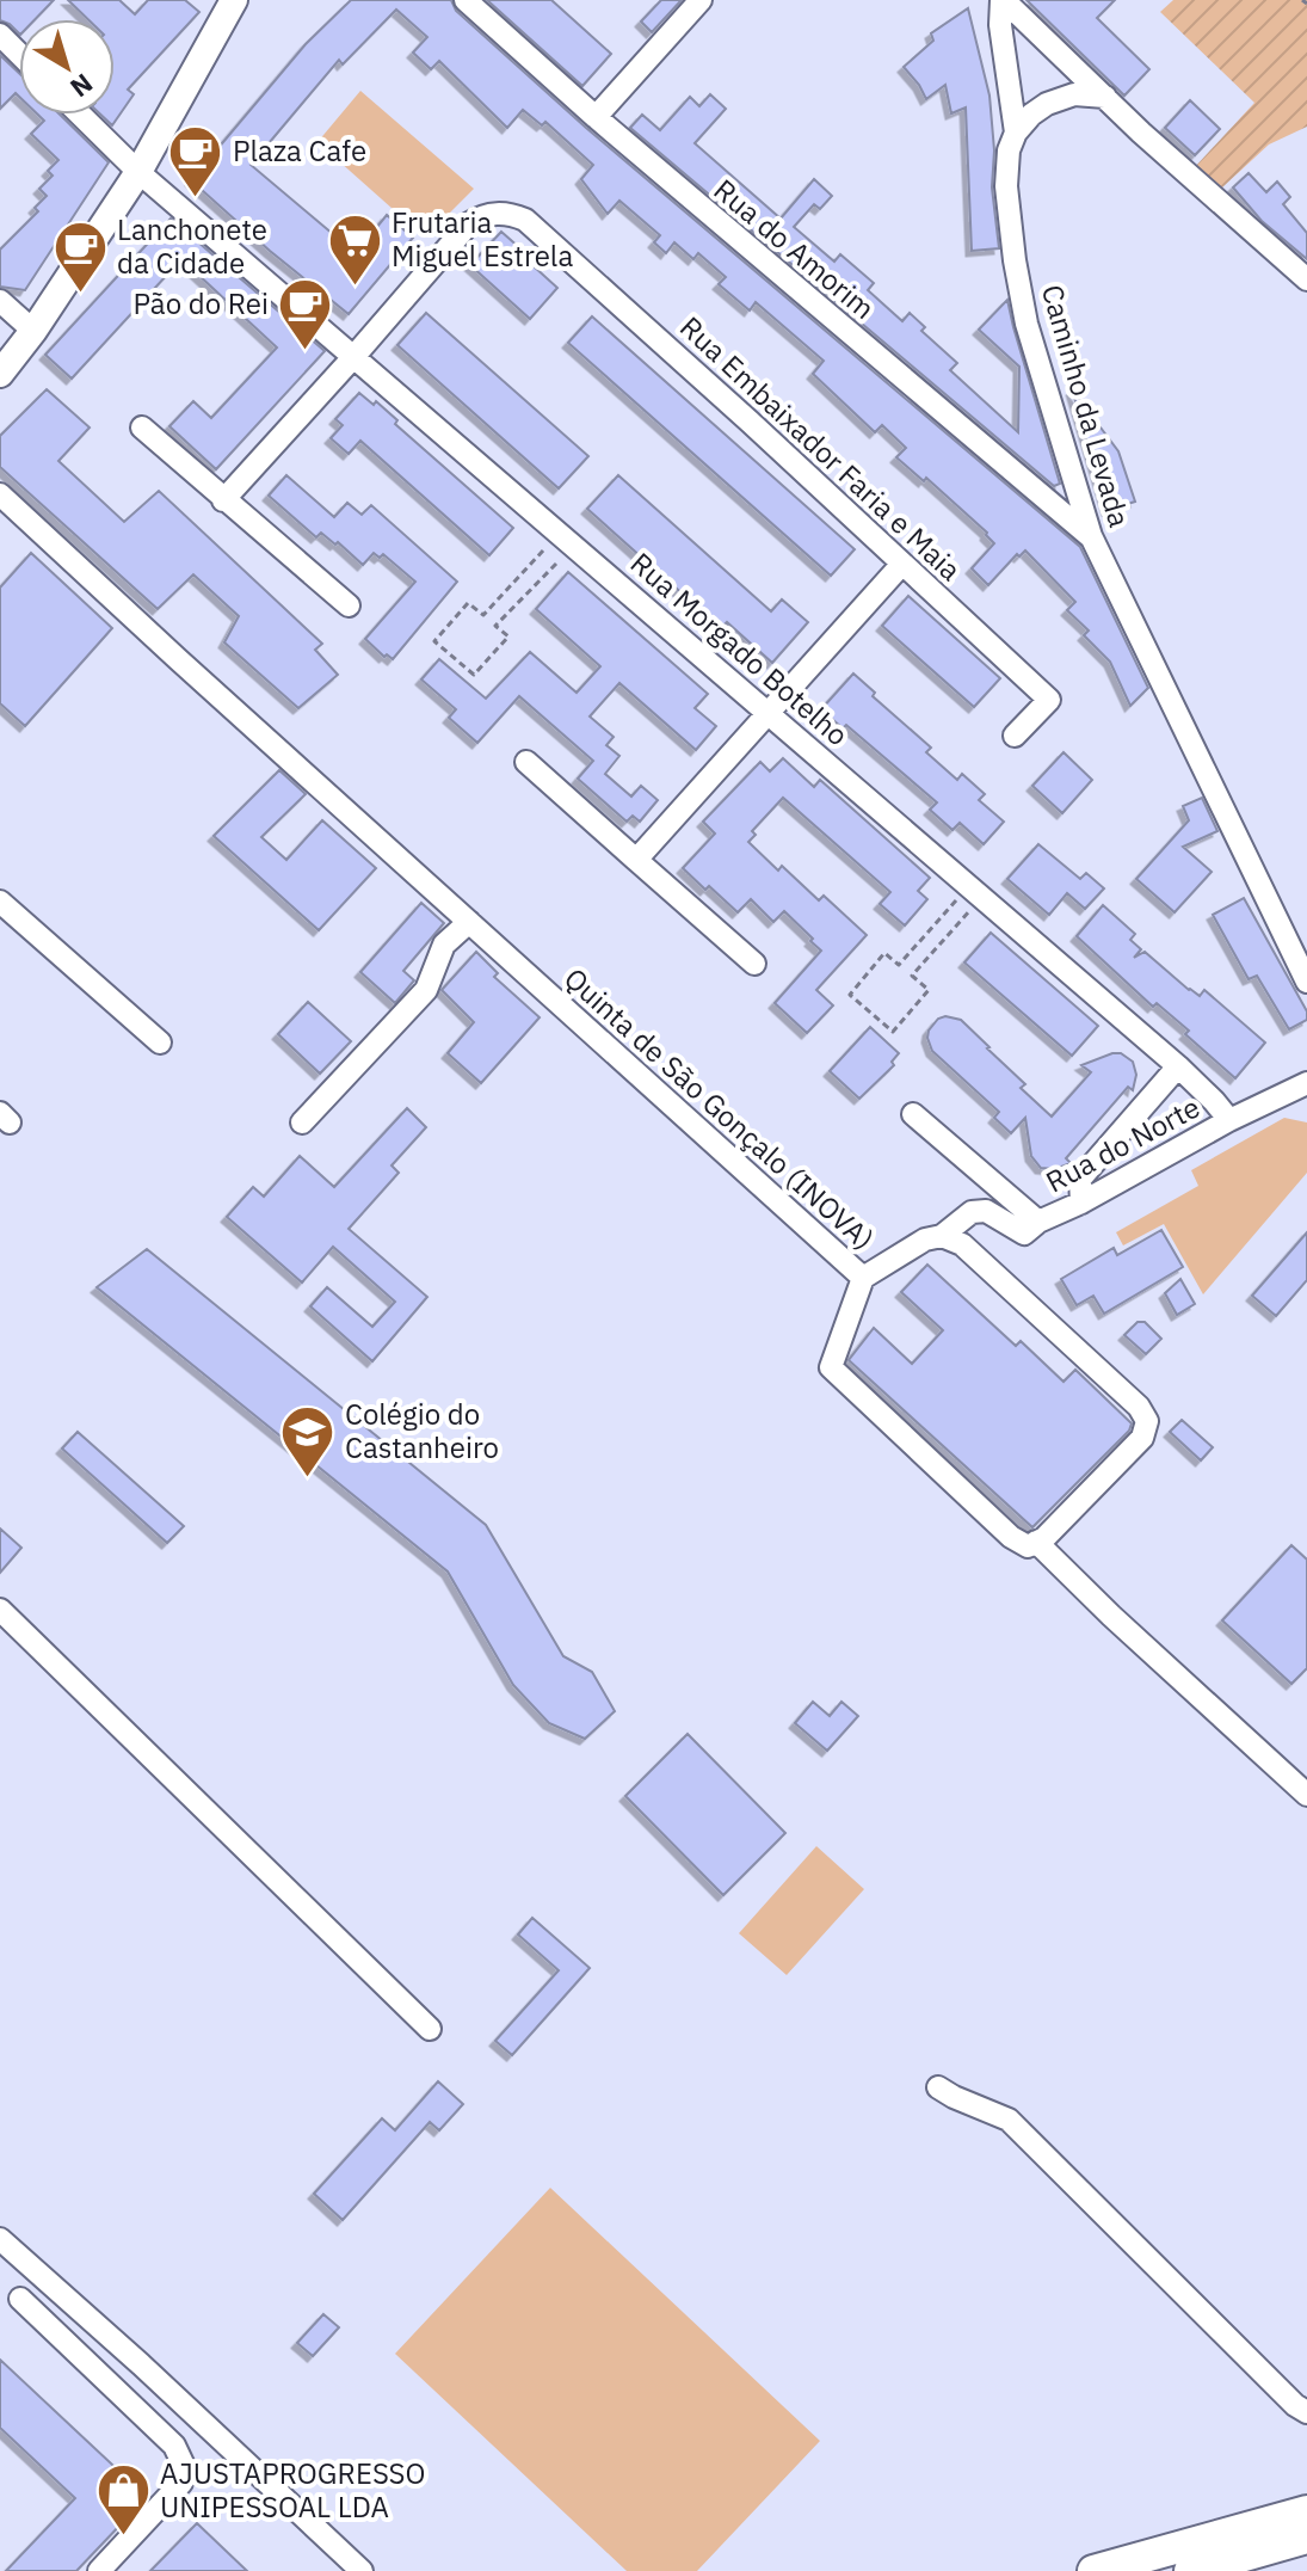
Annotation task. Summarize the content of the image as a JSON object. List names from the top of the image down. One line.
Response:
{"streets":{"street":["Rua do Amorim","Caminho da Levada","Rua Embaixador Faria e Maia","Rua Morgado Botelho","Quinta de São Gonçalo (INOVA)","Rua do Norte"]},"crossings":[["Rua do Amorim","Caminho da Levada"],["Rua Embaixador Faria e Maia","Rua Morgado Botelho"],["Rua Morgado Botelho","Rua do Norte"],["Quinta de São Gonçalo (INOVA)","Rua do Norte"]],"places":{"cafe":["Plaza Cafe","Lanchonete da Cidade","Pão do Rei"],"supermarket":["Frutaria Miguel Estrela"],"school or university":["Colégio do Castanheiro"],"shop":["AJUSTAPROGRESSO UNIPESSOAL LDA"]},"north":"bottom right"}
